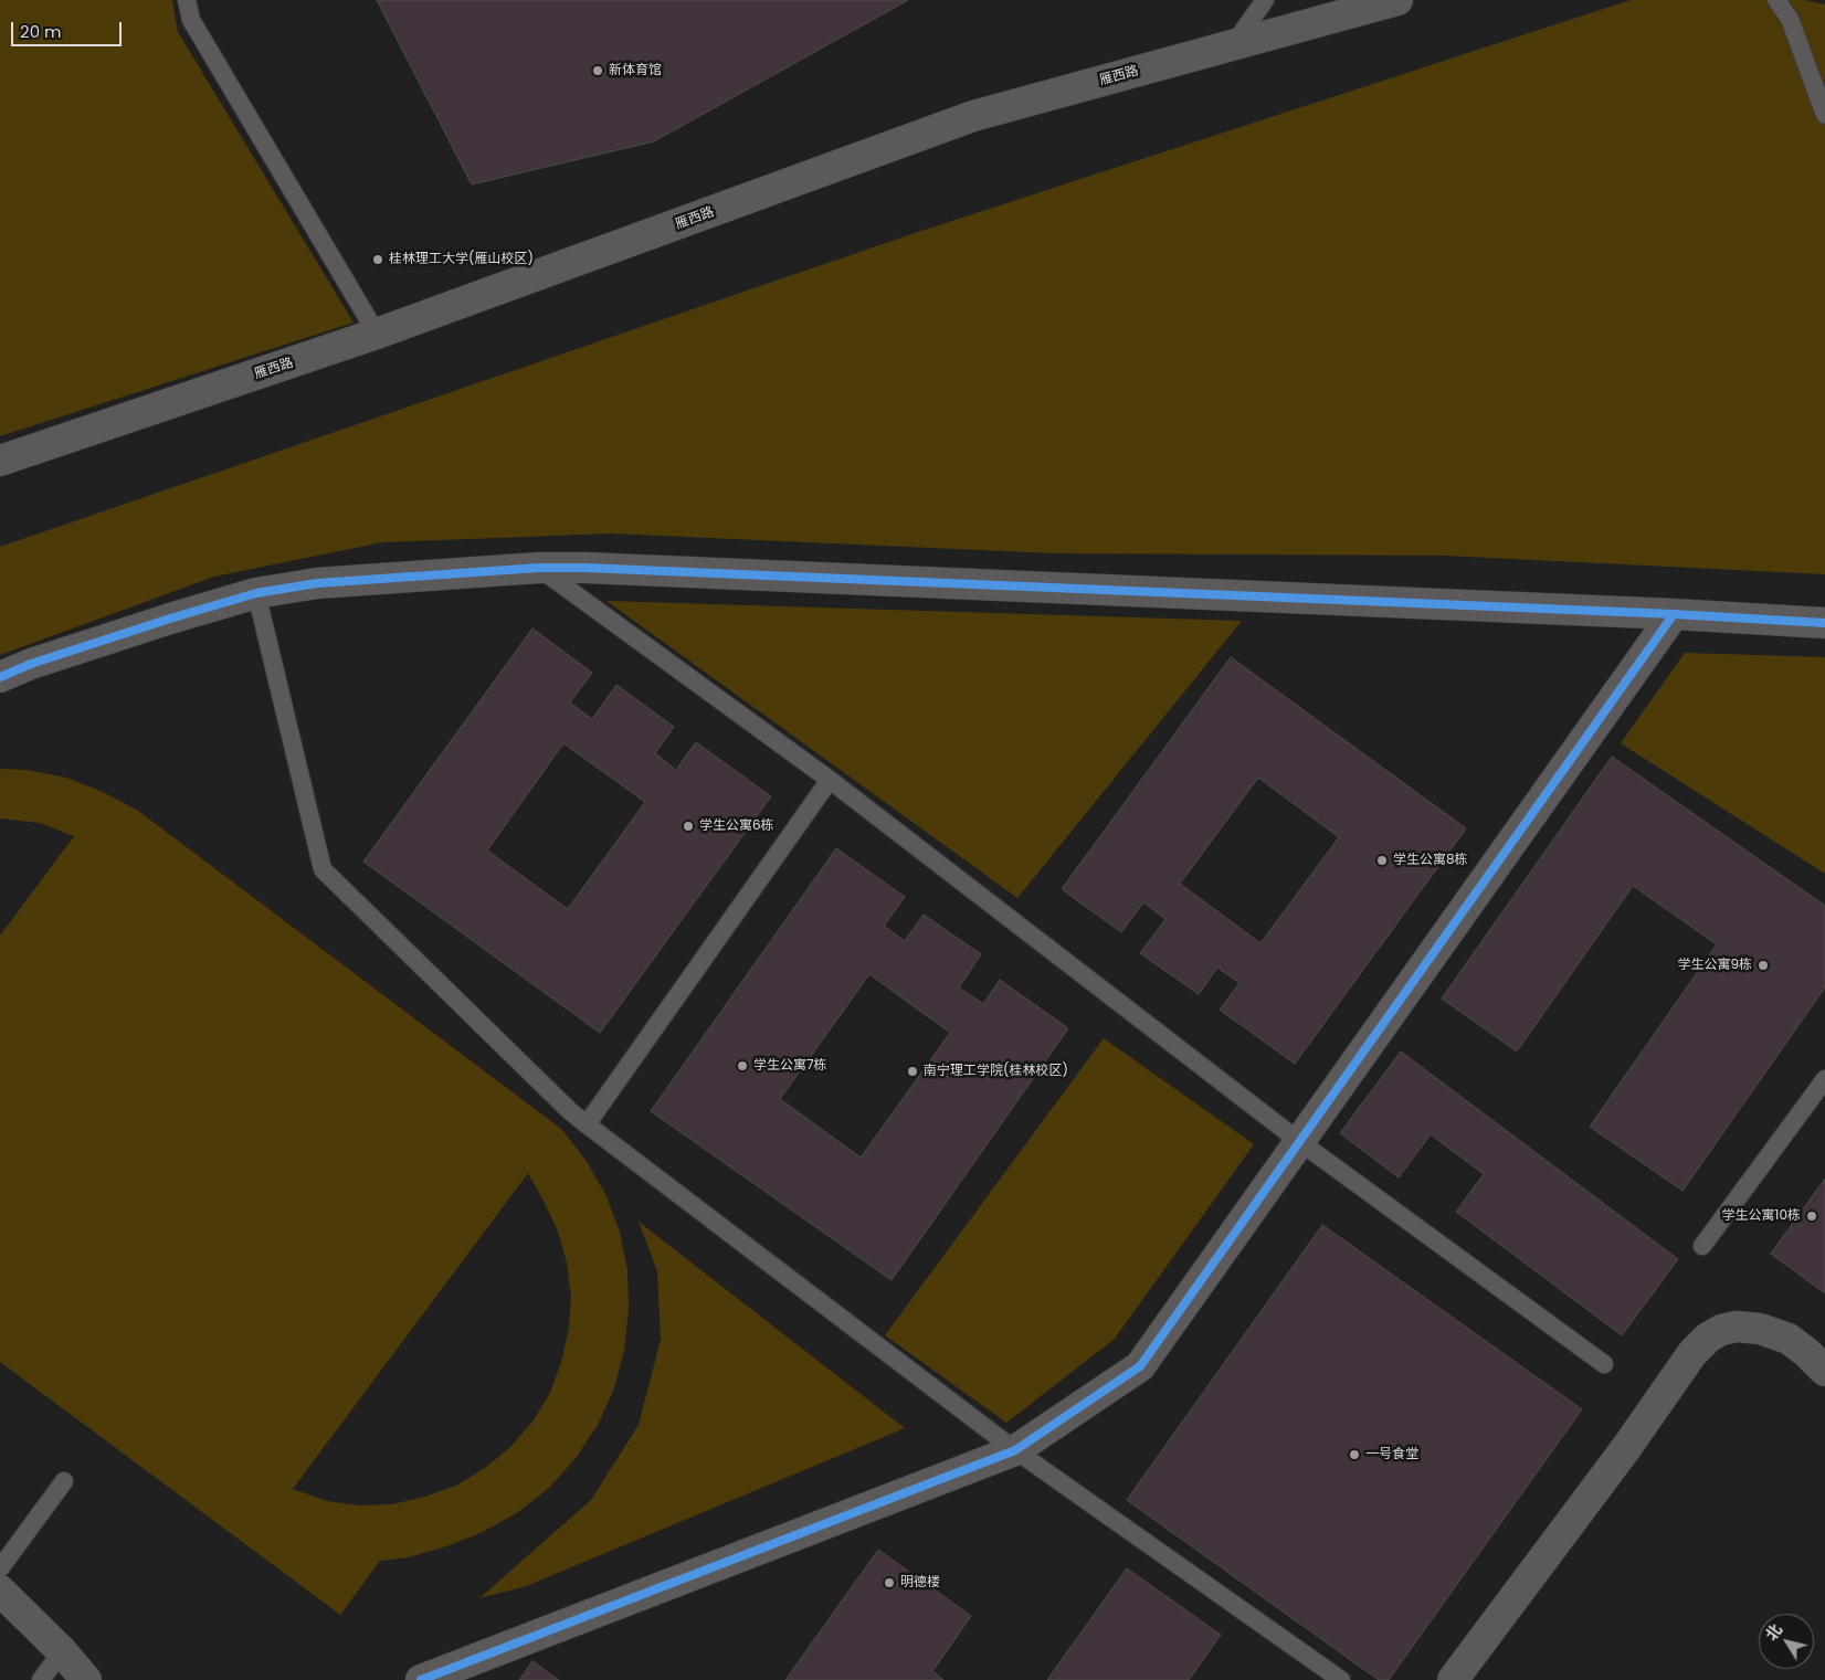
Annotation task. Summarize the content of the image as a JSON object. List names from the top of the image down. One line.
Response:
{"streets":{"street":["雁西路"]},"places":["新体育馆","桂林理工大学(雁山校区)","学生公寓6栋","学生公寓8栋","学生公寓9栋","学生公寓7栋","南宁理工学院(桂林校区)","学生公寓10栋","一号食堂","明德楼"],"scale_bar":"20 m","north":"top left"}
